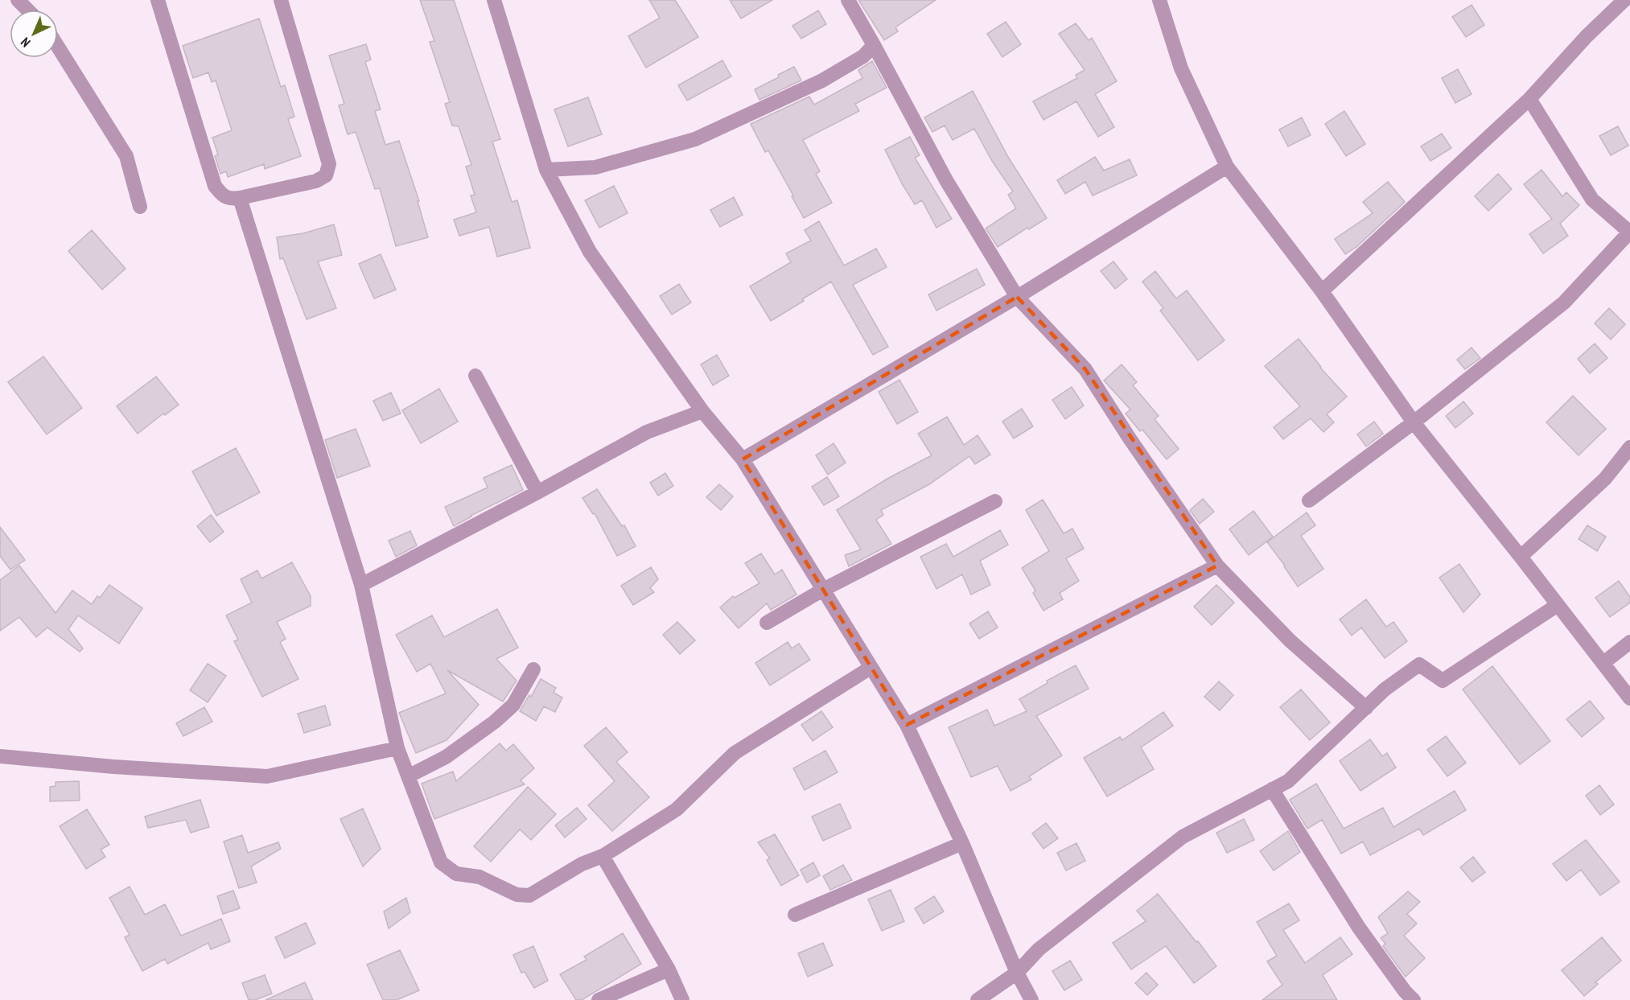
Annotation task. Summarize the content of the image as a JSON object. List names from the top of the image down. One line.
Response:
{"north":"bottom left"}
